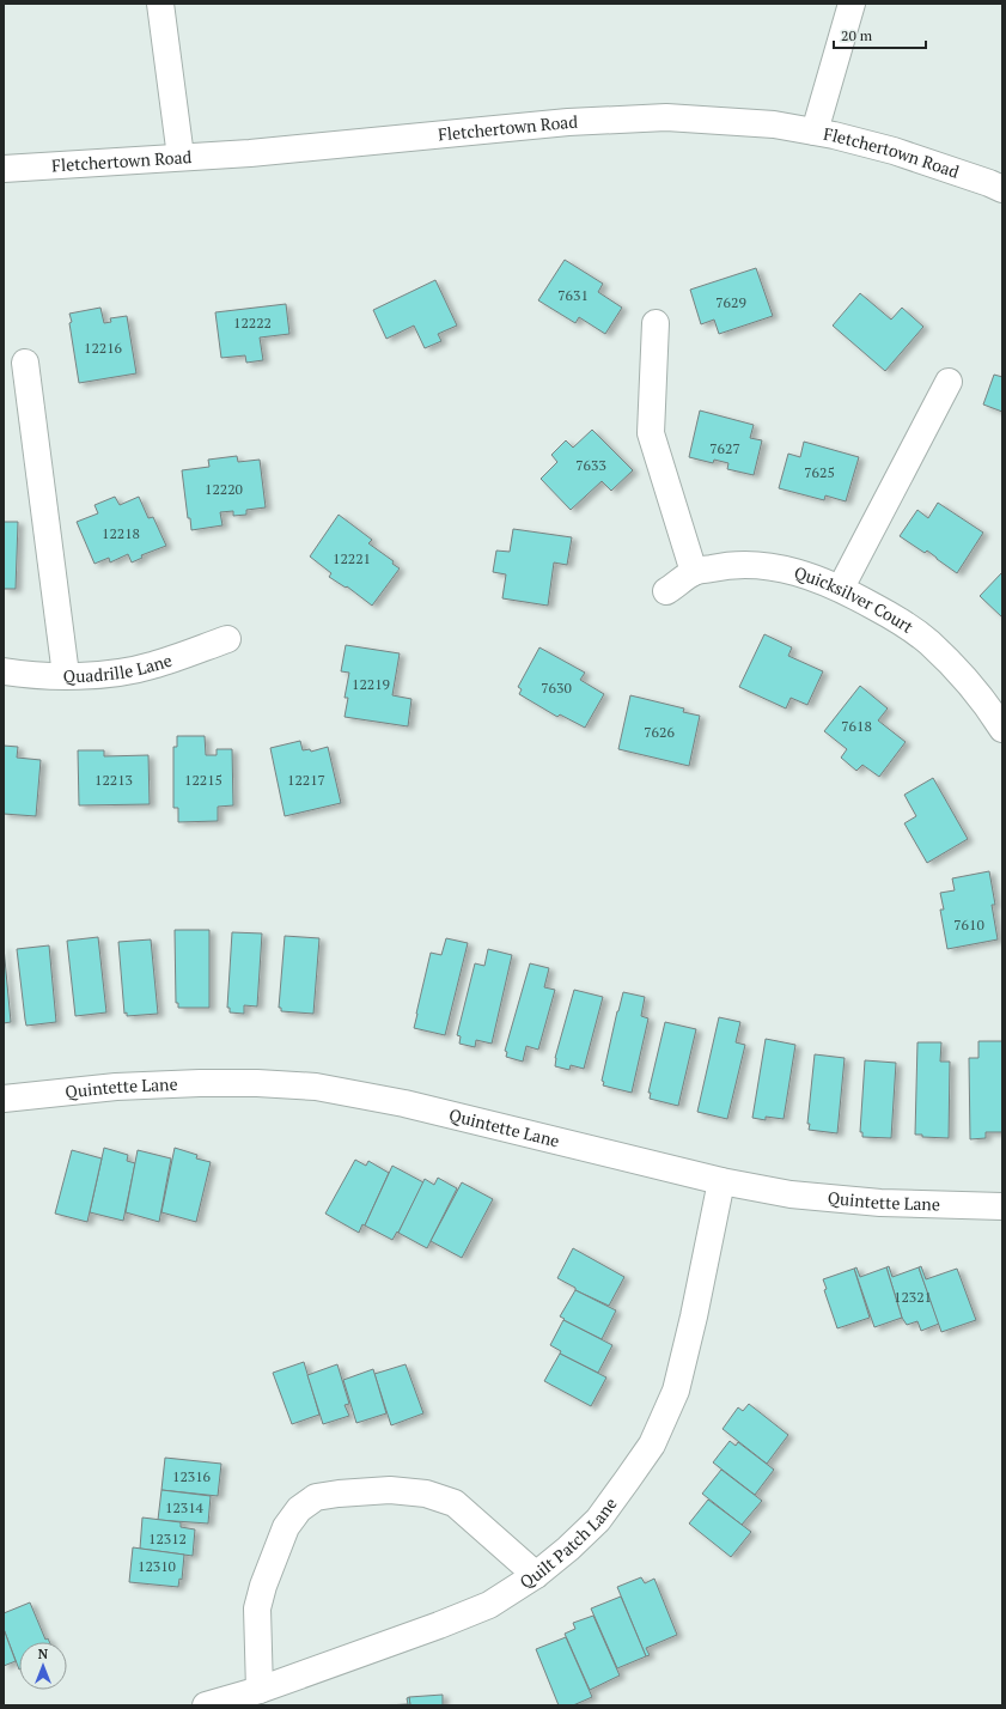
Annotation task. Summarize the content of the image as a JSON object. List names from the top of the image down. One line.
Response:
{"streets":{"street":["Fletchertown Road","Quicksilver Court","Quadrille Lane","Quintette Lane","Quilt Patch Lane"]},"crossings":[["Quintette Lane","Quilt Patch Lane"]],"house_numbers":["7631","7629","12222","12216","7627","7633","7625","12220","12218","12221","12219","7630","7618","7626","12213","12215","12217","7610","12321","12316","12314","12312","12310"],"scale_bar":"20 m","north":"top"}
